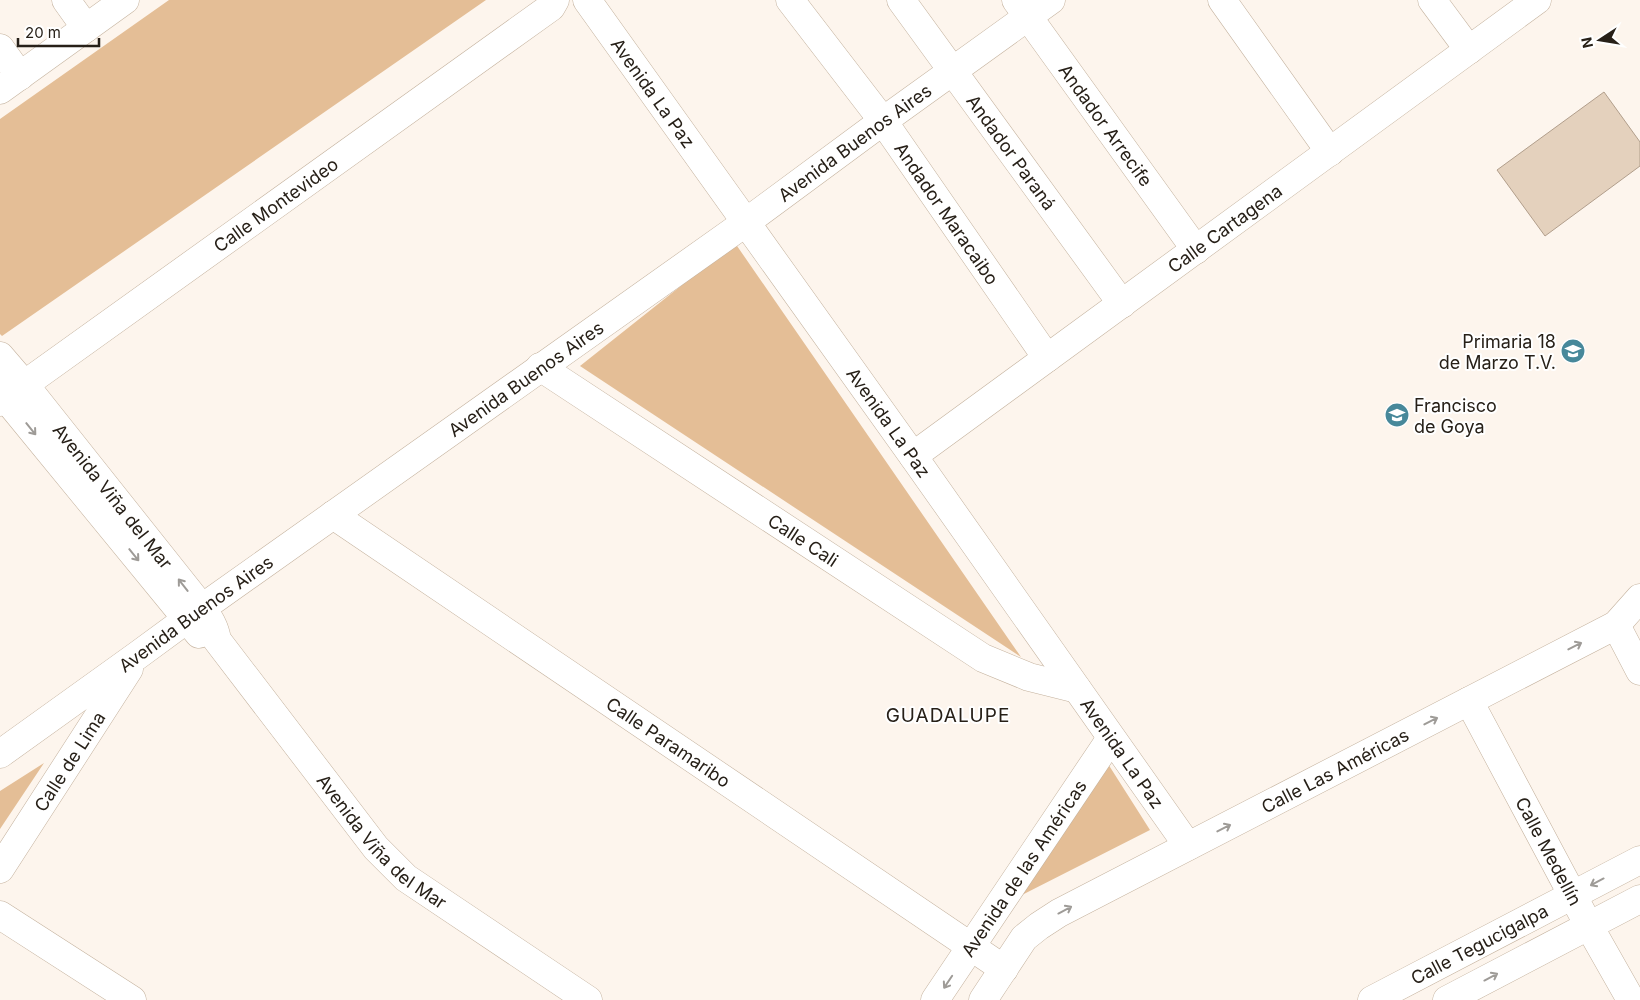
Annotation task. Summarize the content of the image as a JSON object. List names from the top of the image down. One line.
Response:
{"streets":{"street":["Avenida La Paz","Andador Arrecife","Avenida Buenos Aires","Andador Paraná","Calle Montevideo","Andador Maracaibo","Calle Cartagena","Avenida Viña del Mar","Calle Cali","Calle Paramaribo","Calle de Lima","Calle Las Américas","Calle Medellín","Avenida de las Américas","Calle Tegucigalpa"]},"crossings":[["Avenida La Paz","Avenida Buenos Aires"],["Avenida La Paz","Calle Montevideo"],["Avenida La Paz","Calle Cartagena"],["Avenida La Paz","Calle Cali"],["Avenida La Paz","Calle Las Américas"],["Avenida La Paz","Avenida de las Américas"],["Andador Arrecife","Avenida Buenos Aires"],["Andador Arrecife","Calle Cartagena"],["Avenida Buenos Aires","Andador Paraná"],["Avenida Buenos Aires","Andador Maracaibo"],["Avenida Buenos Aires","Avenida Viña del Mar"],["Avenida Buenos Aires","Calle Cali"],["Avenida Buenos Aires","Calle Paramaribo"],["Avenida Buenos Aires","Calle de Lima"],["Andador Paraná","Calle Cartagena"],["Calle Montevideo","Avenida Viña del Mar"],["Andador Maracaibo","Calle Cartagena"],["Calle Paramaribo","Calle Las Américas"],["Calle Paramaribo","Avenida de las Américas"],["Calle Las Américas","Calle Medellín"],["Calle Medellín","Calle Tegucigalpa"]],"one_way":["Calle Las Américas"],"districts":["GUADALUPE"],"places":{"school or university":["Primaria 18 de Marzo T.V.","Francisco de Goya"]},"scale_bar":"20 m","north":"left"}
